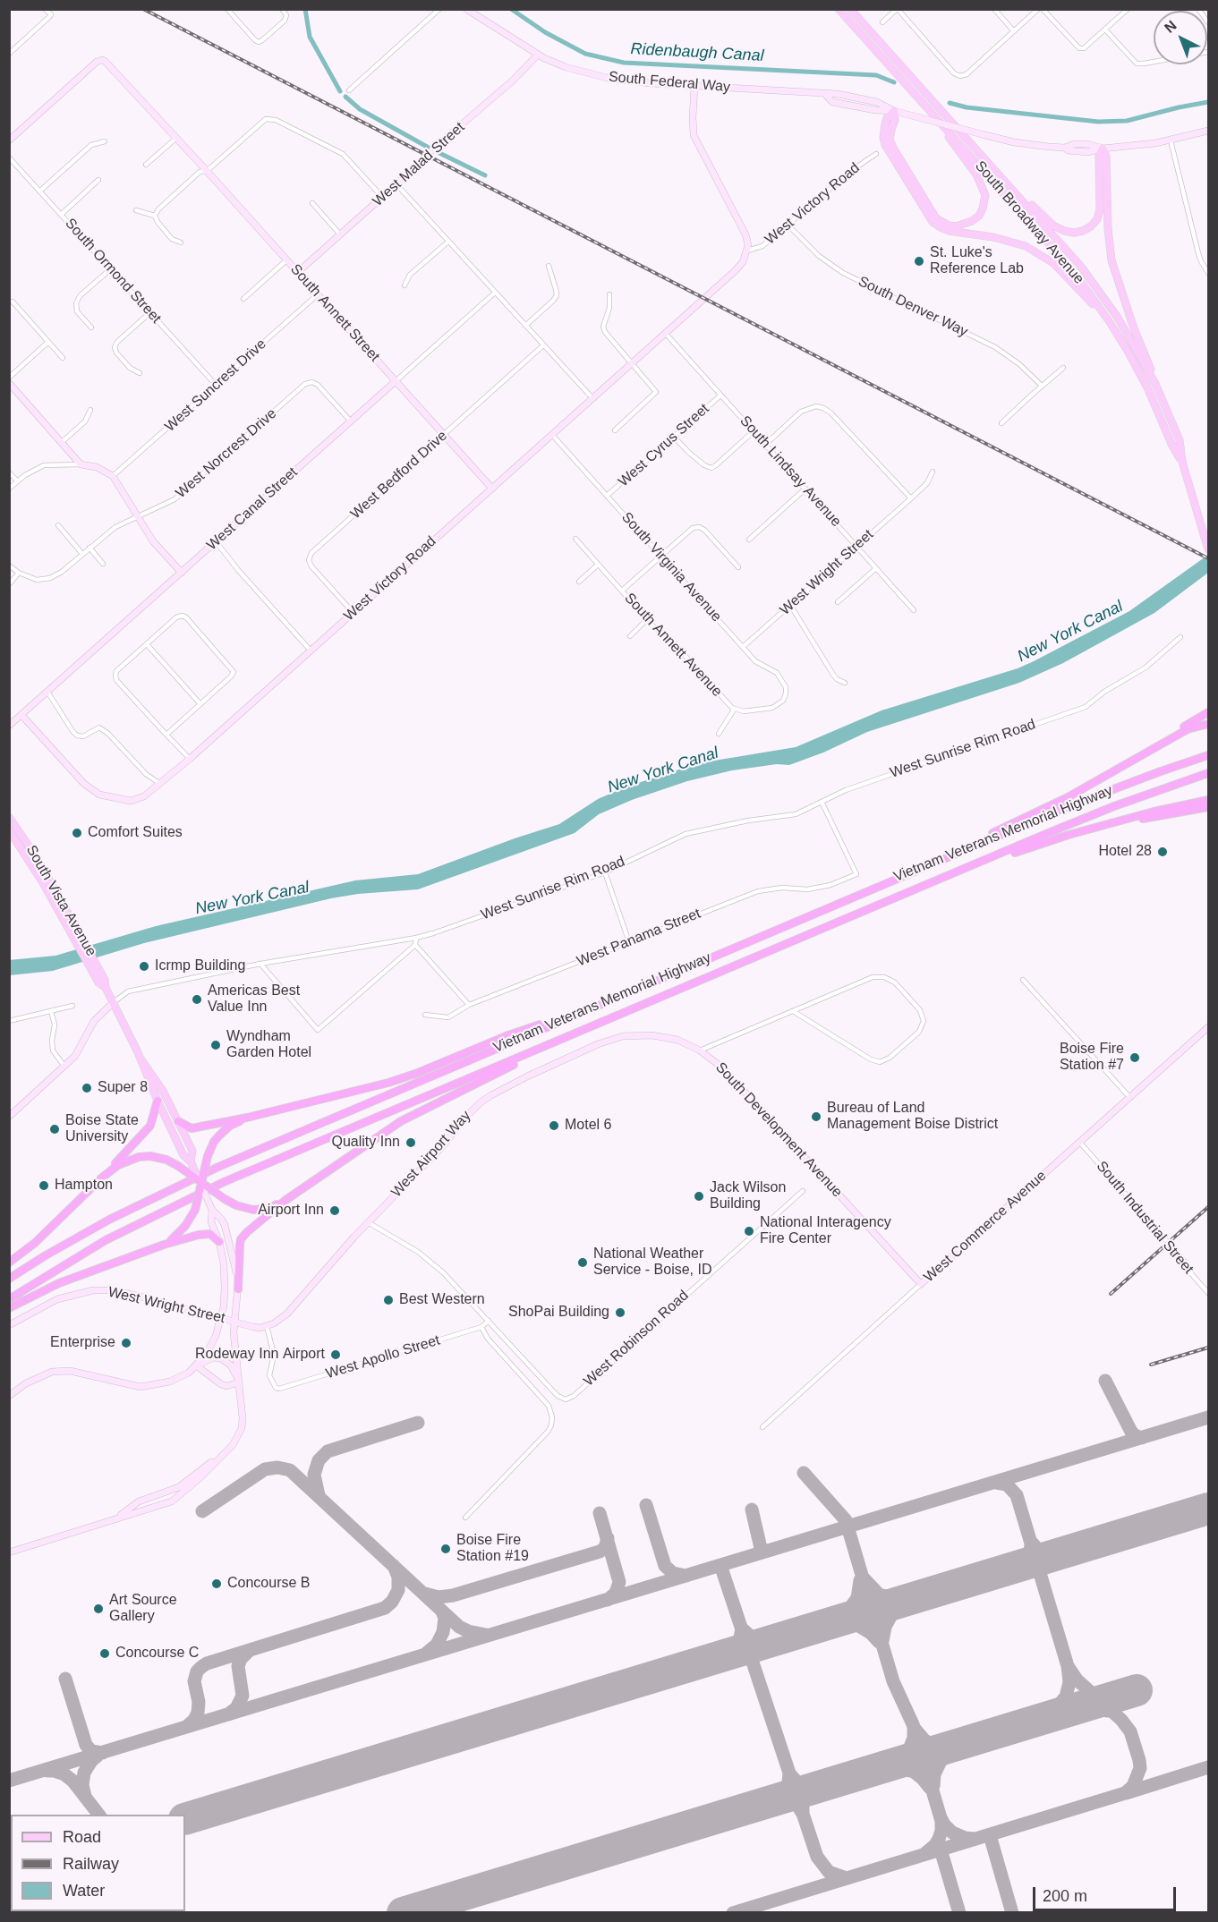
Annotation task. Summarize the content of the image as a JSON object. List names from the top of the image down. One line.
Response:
{"streets":{"highway":["Vietnam Veterans Memorial Highway"],"main road":["South Broadway Avenue","South Vista Avenue"],"street":["South Federal Way","West Malad Street","West Victory Road","South Ormond Street","South Denver Way","South Annett Street","West Suncrest Drive","West Cyrus Street","West Norcrest Drive","South Lindsay Avenue","West Bedford Drive","West Canal Street","South Virginia Avenue","West Wright Street","South Annett Avenue","West Sunrise Rim Road","West Panama Street","South Development Avenue","West Airport Way","South Industrial Street","West Commerce Avenue","West Robinson Road","West Apollo Street"]},"crossings":[["South Federal Way","West Malad Street"],["South Federal Way","West Victory Road"],["West Malad Street","South Annett Street"],["West Victory Road","South Denver Way"],["West Victory Road","South Annett Street"],["West Victory Road","South Lindsay Avenue"],["West Victory Road","West Bedford Drive"],["West Victory Road","West Canal Street"],["West Victory Road","South Virginia Avenue"],["South Ormond Street","West Suncrest Drive"],["South Annett Street","West Suncrest Drive"],["South Annett Street","West Bedford Drive"],["South Annett Street","West Canal Street"],["West Cyrus Street","South Lindsay Avenue"],["West Cyrus Street","South Virginia Avenue"],["West Norcrest Drive","West Canal Street"],["South Lindsay Avenue","West Wright Street"],["South Virginia Avenue","West Wright Street"],["South Virginia Avenue","South Annett Avenue"],["West Wright Street","South Vista Avenue"],["West Sunrise Rim Road","South Vista Avenue"],["West Sunrise Rim Road","West Panama Street"],["South Development Avenue","West Airport Way"],["South Development Avenue","West Commerce Avenue"],["West Airport Way","West Apollo Street"],["South Industrial Street","West Commerce Avenue"],["West Robinson Road","West Apollo Street"]],"water":["Ridenbaugh Canal","New York Canal"],"places":["St. Luke's Reference Lab","Comfort Suites","Hotel 28","Icrmp Building","Americas Best Value Inn","Wyndham Garden Hotel","Boise Fire Station #7","Super 8","Bureau of Land Management Boise District","Motel 6","Boise State University","Quality Inn","Hampton","Jack Wilson Building","Airport Inn","National Interagency Fire Center","National Weather Service - Boise, ID","Best Western","ShoPai Building","Enterprise","Rodeway Inn Airport","Boise Fire Station #19","Concourse B","Art Source Gallery","Concourse C"],"legend":["Road","Railway","Water"],"scale_bar":"200 m","north":"top left"}
